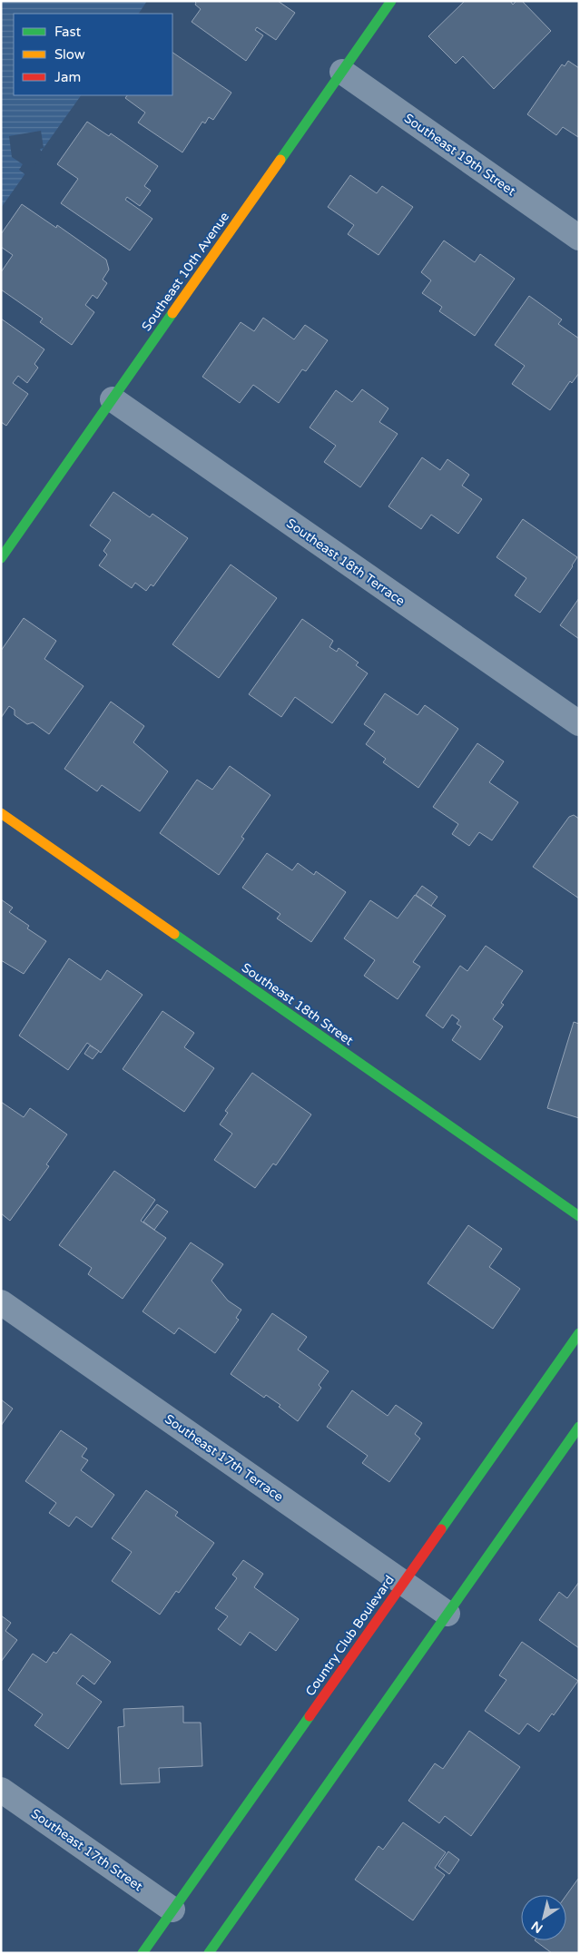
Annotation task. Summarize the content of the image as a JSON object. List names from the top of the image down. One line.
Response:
{"streets":{"main road":["Southeast 10th Avenue","Southeast 18th Street","Country Club Boulevard"],"street":["Southeast 19th Street","Southeast 18th Terrace","Southeast 17th Terrace","Southeast 17th Street"]},"crossings":[["Southeast 19th Street","Southeast 10th Avenue"],["Southeast 10th Avenue","Southeast 18th Terrace"],["Southeast 17th Terrace","Country Club Boulevard"],["Country Club Boulevard","Southeast 17th Street"]],"legend":["Fast","Slow","Jam"],"north":"bottom left"}
